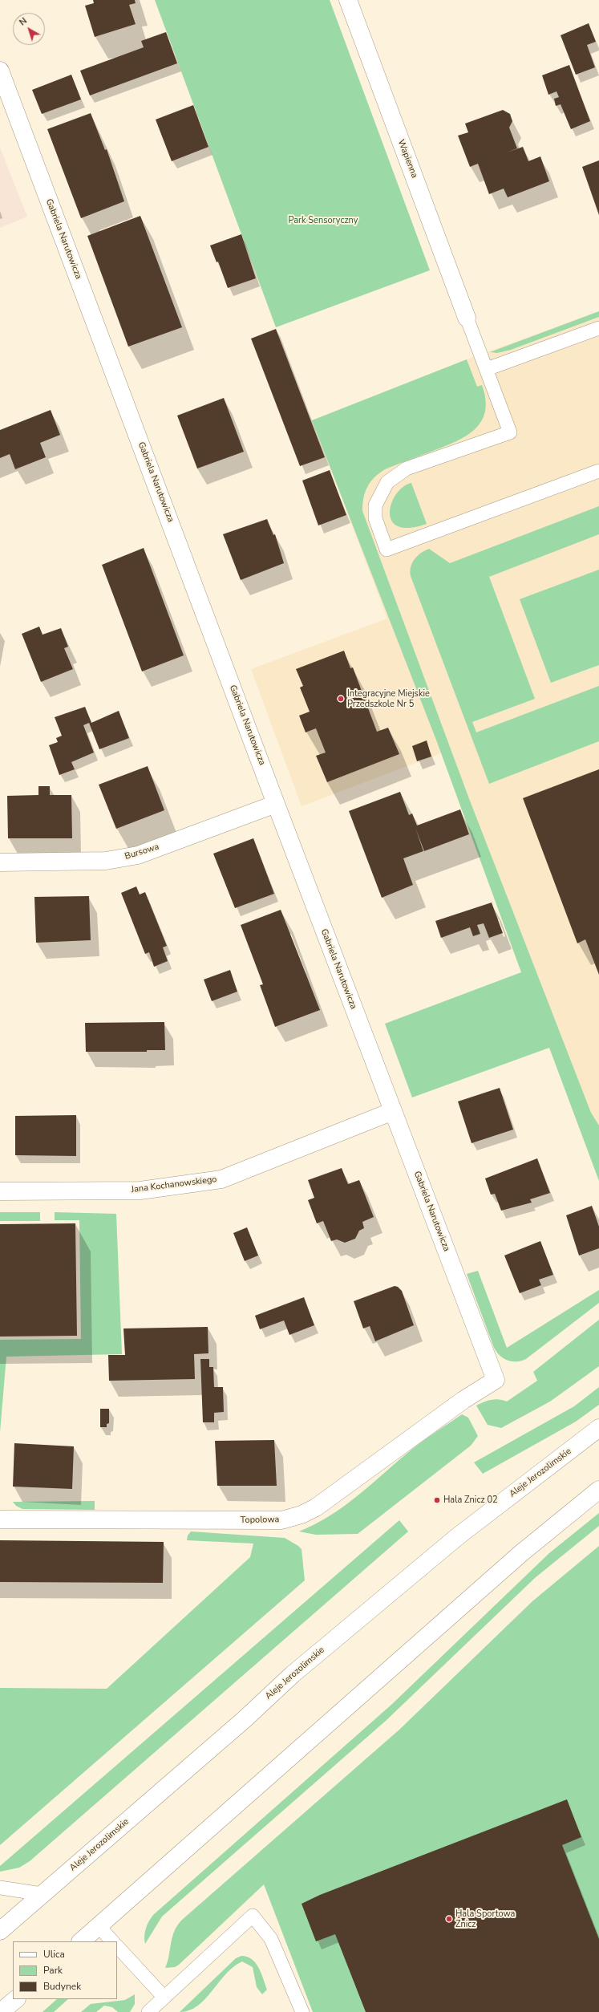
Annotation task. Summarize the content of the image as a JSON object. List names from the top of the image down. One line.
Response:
{"streets":{"street":["Wapienna","Gabriela Narutowicza","Bursowa","Jana Kochanowskiego","Aleje Jerozolimskie","Topolowa"]},"crossings":[["Gabriela Narutowicza","Bursowa"],["Gabriela Narutowicza","Jana Kochanowskiego"],["Gabriela Narutowicza","Topolowa"]],"parks":["Park Sensoryczny"],"places":["Integracyjne Miejskie Przedszkole Nr 5","Hala Znicz 02","Hala Sportowa Znicz"],"legend":["Ulica","Park","Budynek"],"north":"top left"}
